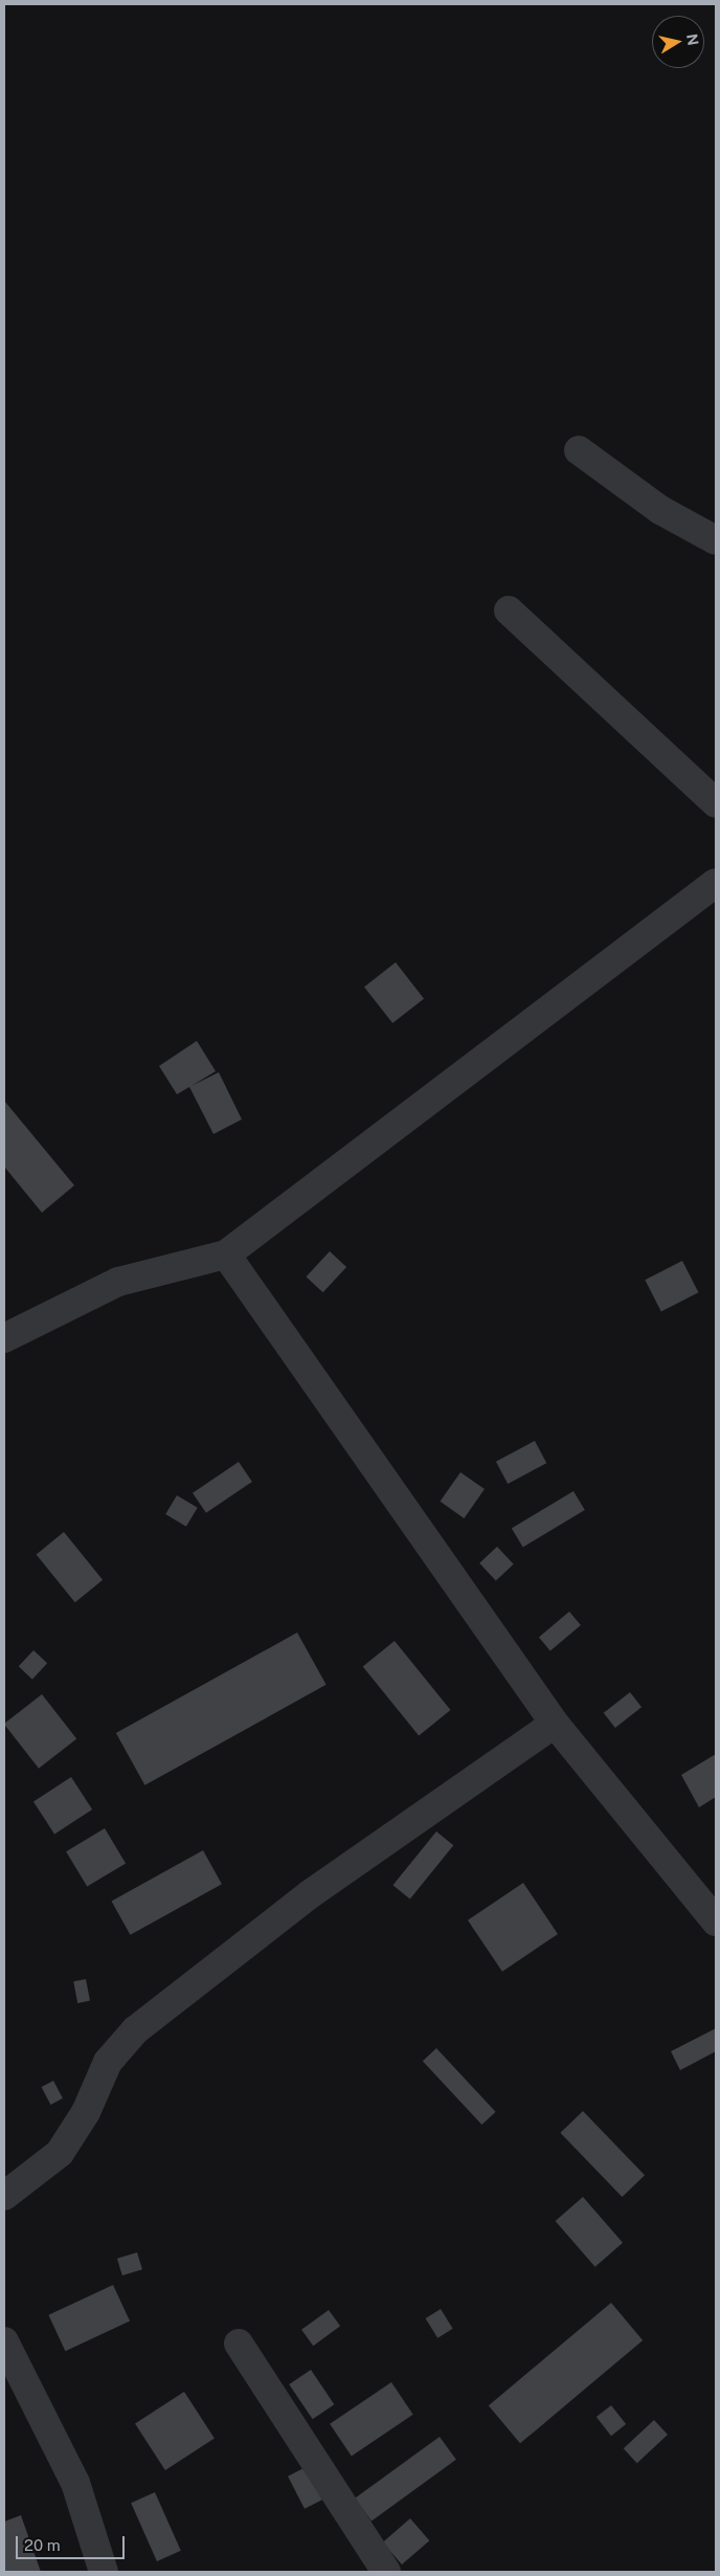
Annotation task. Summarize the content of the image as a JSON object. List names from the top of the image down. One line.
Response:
{"scale_bar":"20 m","north":"right"}
